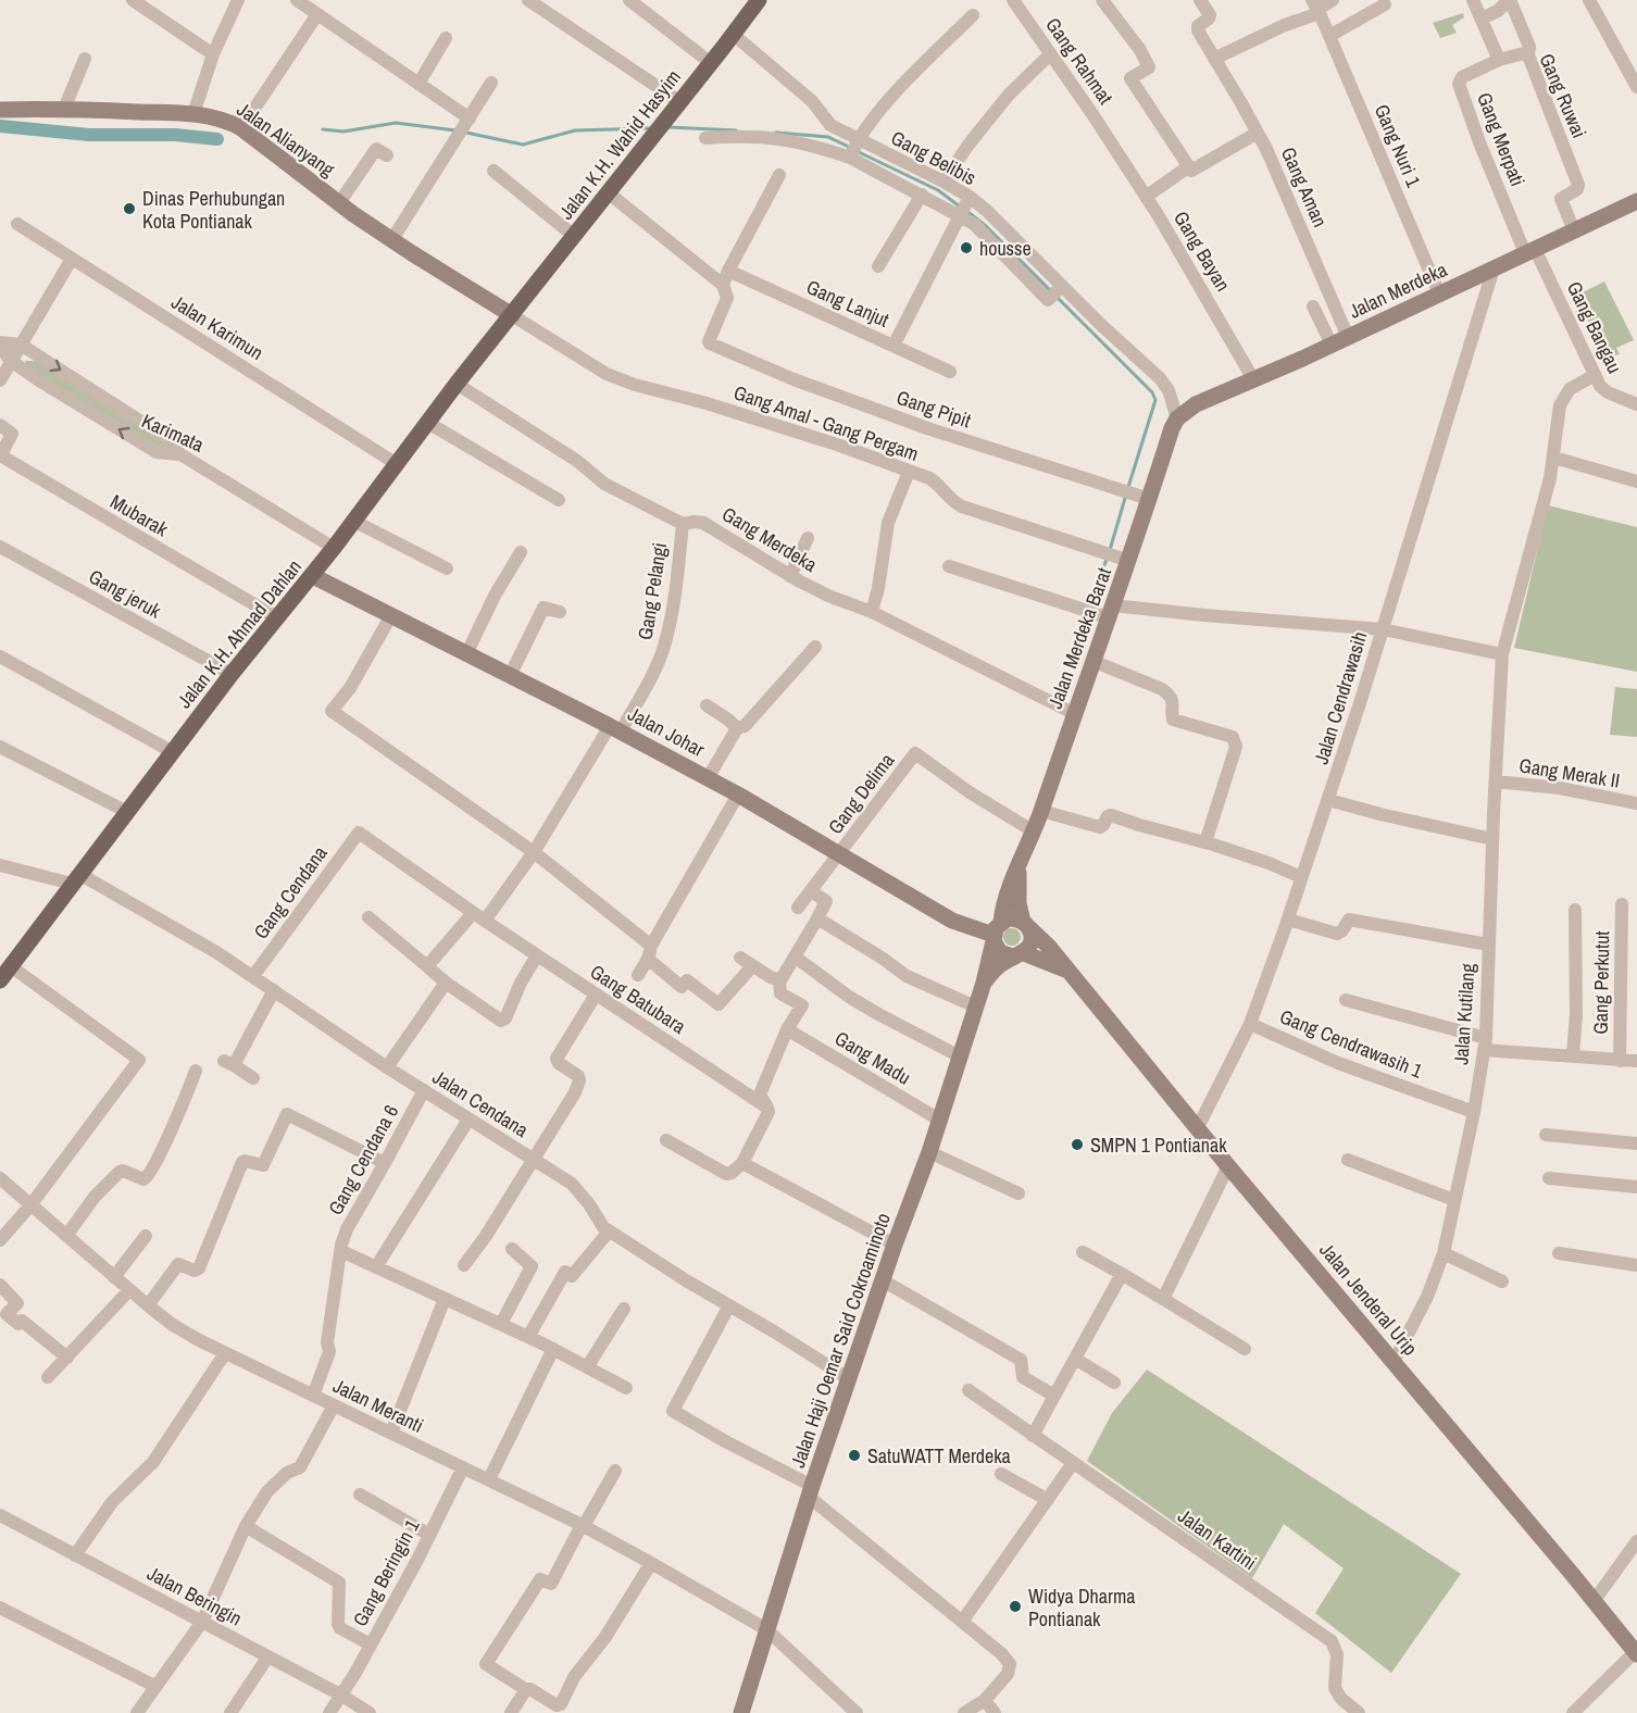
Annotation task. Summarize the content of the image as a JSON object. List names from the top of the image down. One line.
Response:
{"streets":{"main road":["Jalan K.H. Wahid Hasyim","Jalan K.H. Ahmad Dahlan"],"street":["Gang Rahmat","Gang Ruwai","Jalan Alianyang","Gang Merpati","Gang Nuri 1","Gang Belibis","Gang Aman","Gang Bayan","Jalan Merdeka","Gang Lanjut","Jalan Karimun","Gang Bangau","Gang Pipit","Gang Amal - Gang Pergam","Karimata","Mubarak","Gang Merdeka","Gang Pelangi","Gang jeruk","Jalan Merdeka Barat","Jalan Cendrawasih","Jalan Johar","Gang Merak II","Gang Delima","Gang Cendana","Gang Perkutut","Gang Batubara","Jalan Kutilang","Gang Cendrawasih 1","Gang Madu","Jalan Cendana","Gang Cendana 6","Jalan Jenderal Urip","Jalan Haji Oemar Said Cokroaminoto","Jalan Meranti","Jalan Kartini","Gang Beringin 1","Jalan Beringin"]},"crossings":[["Gang Rahmat","Gang Bayan"],["Gang Ruwai","Gang Merpati"],["Gang Ruwai","Jalan Merdeka"],["Jalan Alianyang","Jalan K.H. Wahid Hasyim"],["Jalan Alianyang","Gang Amal - Gang Pergam"],["Jalan Alianyang","Jalan K.H. Ahmad Dahlan"],["Gang Merpati","Jalan Merdeka"],["Gang Merpati","Gang Bangau"],["Jalan K.H. Wahid Hasyim","Gang Belibis"],["Jalan K.H. Wahid Hasyim","Gang Amal - Gang Pergam"],["Jalan K.H. Wahid Hasyim","Jalan K.H. Ahmad Dahlan"],["Gang Nuri 1","Jalan Merdeka"],["Gang Belibis","Jalan Merdeka"],["Gang Belibis","Jalan Merdeka Barat"],["Gang Aman","Jalan Merdeka"],["Gang Bayan","Jalan Merdeka"],["Jalan Merdeka","Gang Bangau"],["Jalan Merdeka","Jalan Merdeka Barat"],["Jalan Merdeka","Jalan Cendrawasih"],["Jalan Karimun","Jalan K.H. Ahmad Dahlan"],["Gang Bangau","Jalan Kutilang"],["Gang Pipit","Jalan Merdeka Barat"],["Gang Amal - Gang Pergam","Jalan K.H. Ahmad Dahlan"],["Gang Amal - Gang Pergam","Jalan Merdeka Barat"],["Karimata","Jalan K.H. Ahmad Dahlan"],["Mubarak","Jalan K.H. Ahmad Dahlan"],["Gang Merdeka","Gang Pelangi"],["Gang Merdeka","Jalan K.H. Ahmad Dahlan"],["Gang Merdeka","Jalan Merdeka Barat"],["Gang Pelangi","Jalan Johar"],["Gang jeruk","Jalan K.H. Ahmad Dahlan"],["Jalan K.H. Ahmad Dahlan","Jalan Johar"],["Jalan K.H. Ahmad Dahlan","Jalan Cendana"],["Jalan Merdeka Barat","Jalan Johar"],["Jalan Merdeka Barat","Gang Delima"],["Jalan Merdeka Barat","Jalan Jenderal Urip"],["Jalan Merdeka Barat","Jalan Haji Oemar Said Cokroaminoto"],["Jalan Cendrawasih","Gang Cendrawasih 1"],["Jalan Cendrawasih","Jalan Jenderal Urip"],["Jalan Johar","Gang Delima"],["Jalan Johar","Jalan Jenderal Urip"],["Jalan Johar","Jalan Haji Oemar Said Cokroaminoto"],["Gang Merak II","Jalan Kutilang"],["Gang Cendana","Gang Batubara"],["Gang Cendana","Jalan Cendana"],["Jalan Kutilang","Gang Cendrawasih 1"],["Jalan Kutilang","Jalan Jenderal Urip"],["Gang Madu","Jalan Haji Oemar Said Cokroaminoto"],["Jalan Cendana","Gang Cendana 6"],["Jalan Cendana","Jalan Haji Oemar Said Cokroaminoto"],["Gang Cendana 6","Jalan Meranti"],["Jalan Jenderal Urip","Jalan Haji Oemar Said Cokroaminoto"],["Jalan Haji Oemar Said Cokroaminoto","Jalan Meranti"],["Jalan Meranti","Gang Beringin 1"],["Gang Beringin 1","Jalan Beringin"]],"places":["Dinas Perhubungan Kota Pontianak","housse","SMPN 1 Pontianak","SatuWATT Merdeka","Widya Dharma Pontianak"]}
